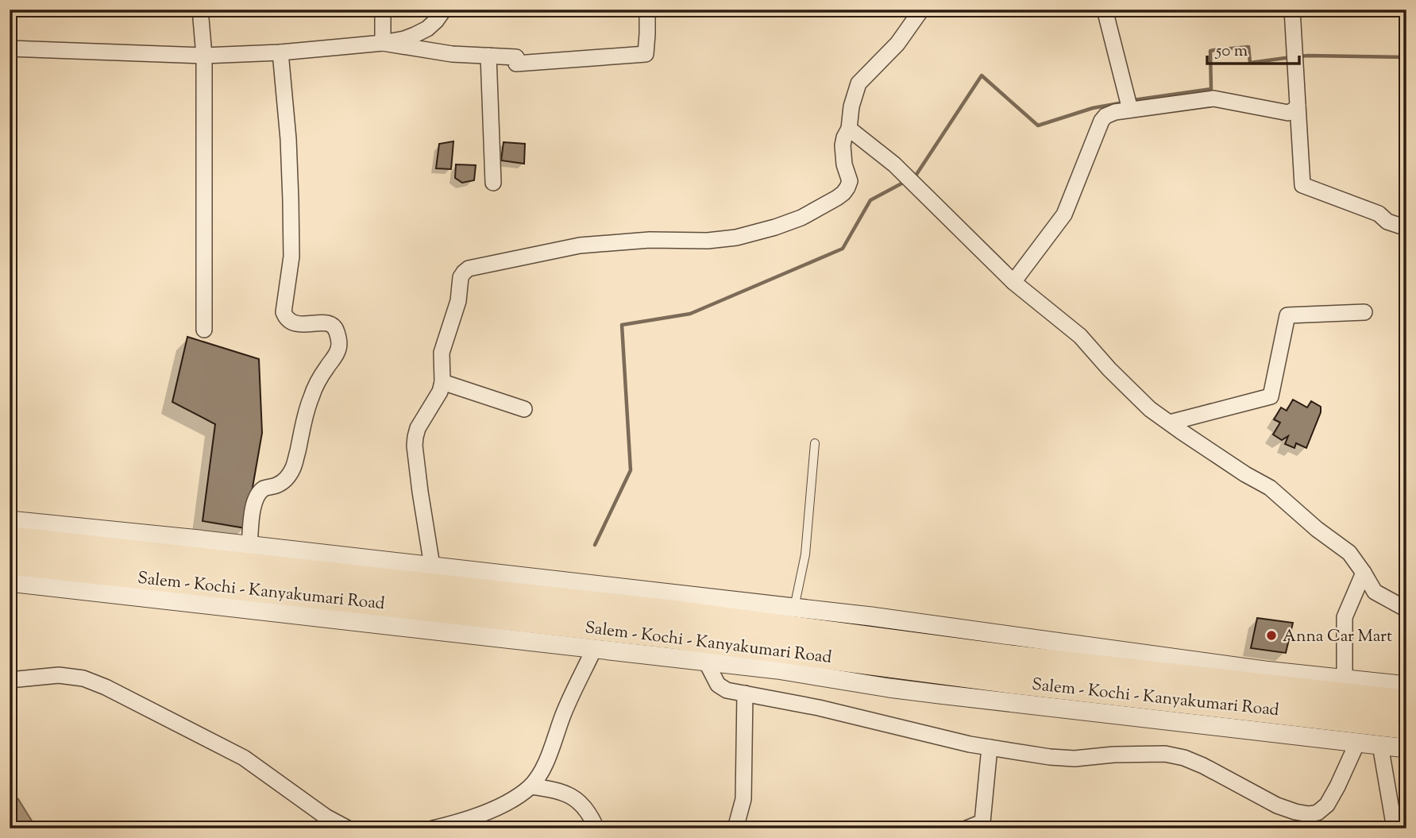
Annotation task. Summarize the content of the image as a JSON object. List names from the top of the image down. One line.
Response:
{"streets":{"highway":["Salem - Kochi - Kanyakumari Road"]},"places":["Anna Car Mart"],"scale_bar":"50 m"}
